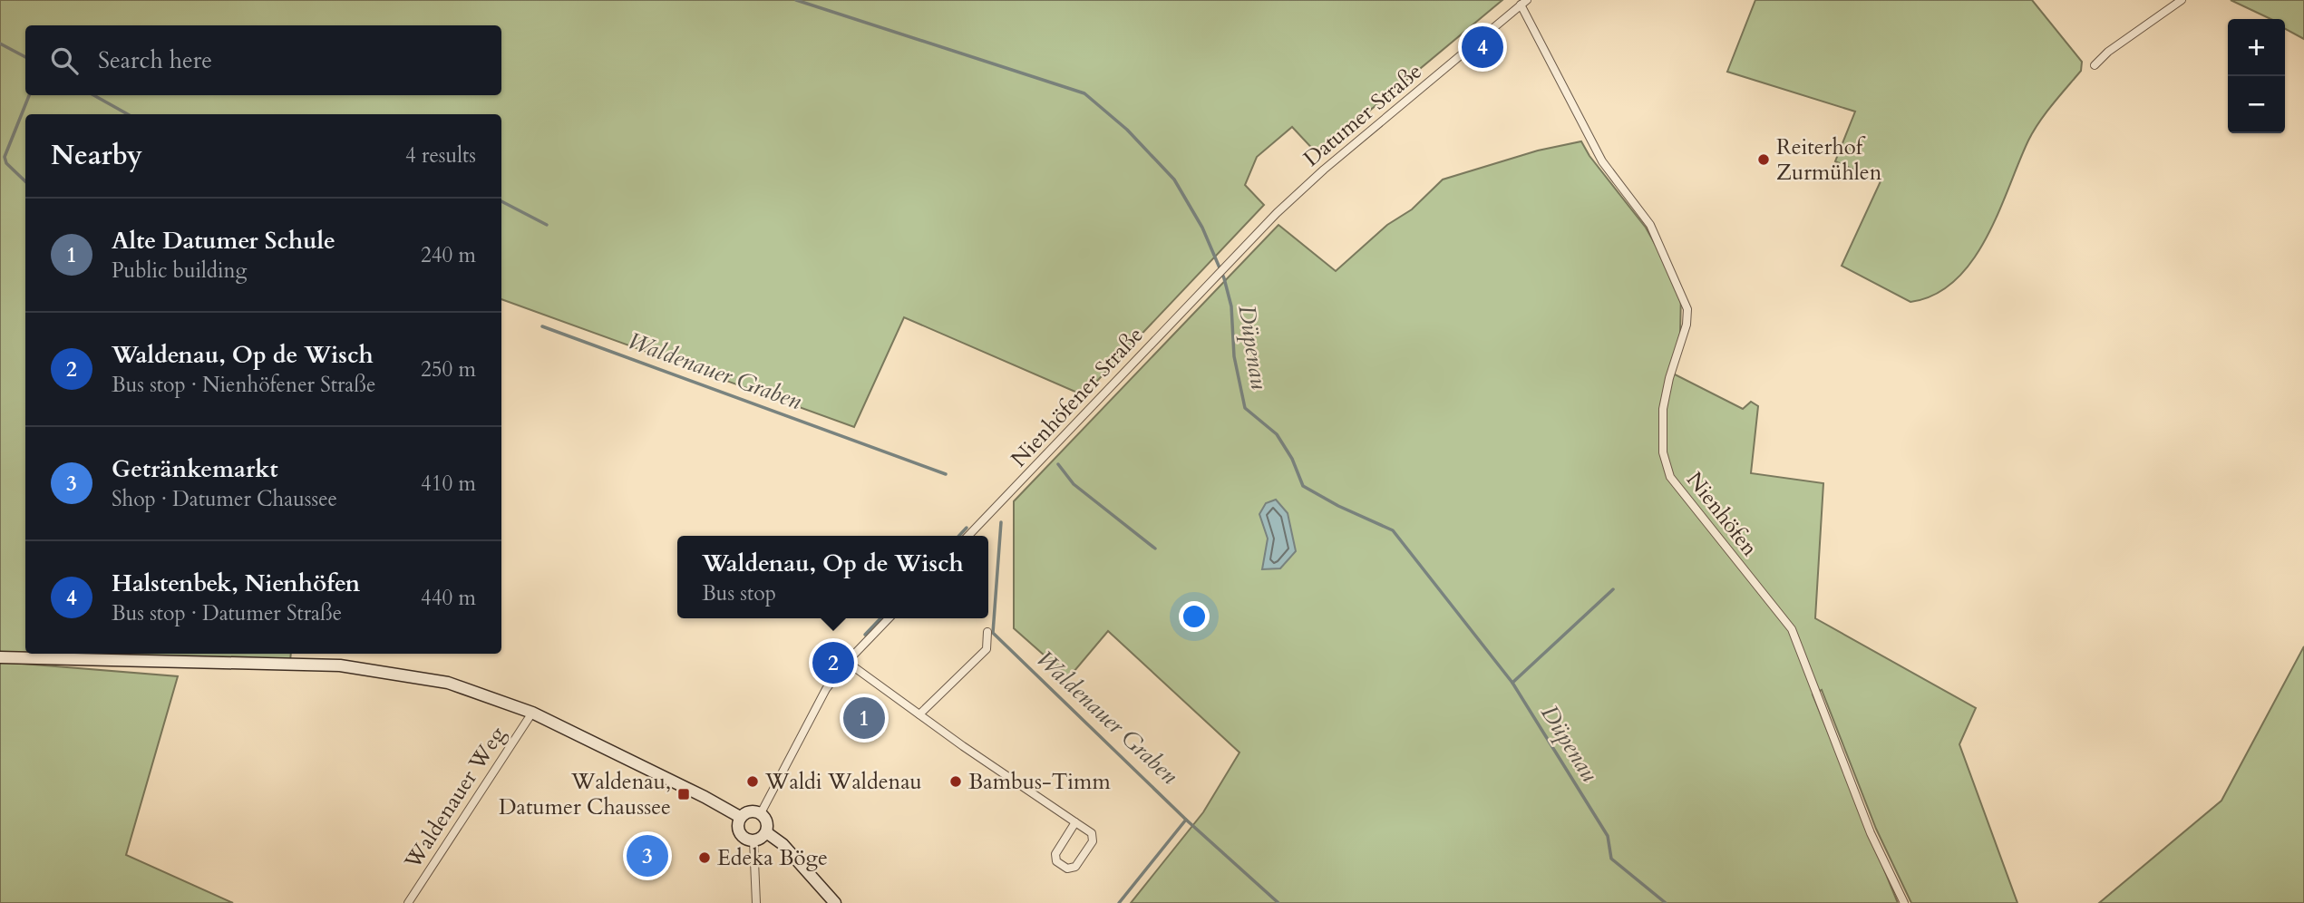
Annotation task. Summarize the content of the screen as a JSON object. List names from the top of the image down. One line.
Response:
{"streets":{"street":["Datumer Straße","Nienhöfener Straße","Nienhöfen","Waldenauer Weg"]},"crossings":[["Datumer Straße","Nienhöfener Straße"],["Datumer Straße","Nienhöfen"]],"water":["Düpenau","Waldenauer Graben"],"places":{"other":["Reiterhof Zurmühlen","Waldi Waldenau","Bambus-Timm","Edeka Böge"],"transit":["Waldenau, Datumer Chaussee"]},"page":{"map_buttons":["+","−"],"pins":["4","2","1","3"],"search":"Search here","heading":["Nearby","4 results"],"list":[{"mark":"1","name":"Alte Datumer Schule","note":"Public building","value":"240 m"},{"mark":"2","name":"Waldenau, Op de Wisch","note":"Bus stop · Nienhöfener Straße","value":"250 m"},{"mark":"3","name":"Getränkemarkt","note":"Shop · Datumer Chaussee","value":"410 m"},{"mark":"4","name":"Halstenbek, Nienhöfen","note":"Bus stop · Datumer Straße","value":"440 m"}],"popup":["Waldenau, Op de Wisch","Bus stop"]}}
